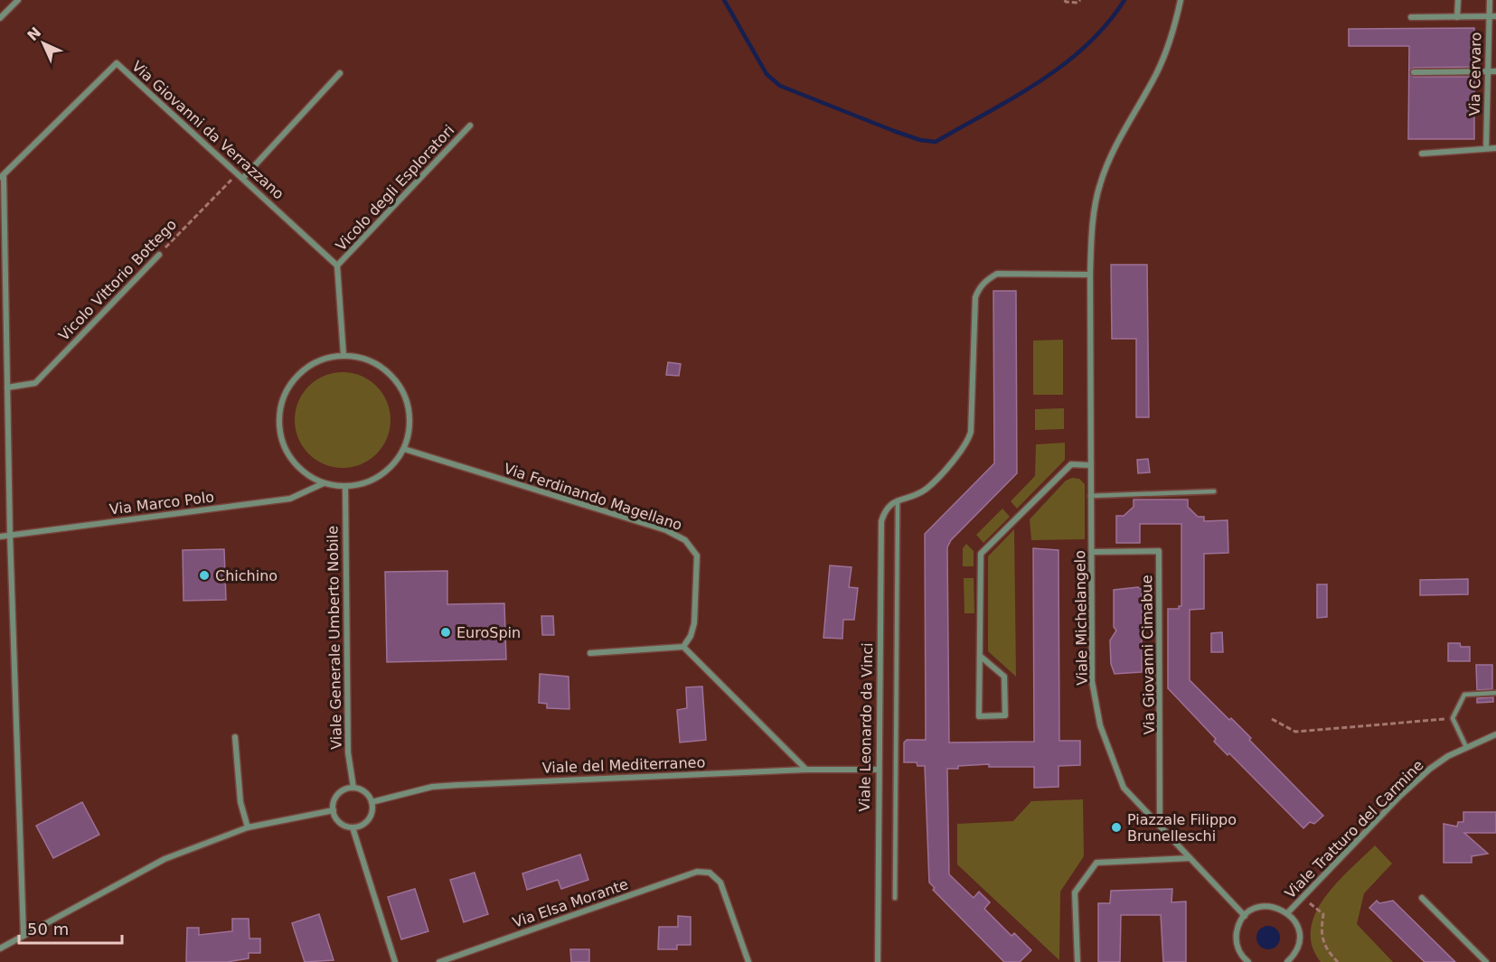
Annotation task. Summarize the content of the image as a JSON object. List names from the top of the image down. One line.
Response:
{"streets":{"street":["Via Cervaro","Via Giovanni da Verrazzano","Vicolo degli Esploratori","Vicolo Vittorio Bottego","Via Ferdinando Magellano","Via Marco Polo","Viale Michelangelo","Viale Generale Umberto Nobile","Via Giovanni Cimabue","Viale Leonardo da Vinci","Viale del Mediterraneo","Viale Tratturo del Carmine","Via Elsa Morante"]},"crossings":[["Via Giovanni da Verrazzano","Vicolo degli Esploratori"],["Via Giovanni da Verrazzano","Vicolo Vittorio Bottego"],["Via Ferdinando Magellano","Via Marco Polo"],["Via Ferdinando Magellano","Viale Generale Umberto Nobile"],["Via Marco Polo","Viale Generale Umberto Nobile"],["Viale Michelangelo","Via Giovanni Cimabue"],["Viale Michelangelo","Viale Leonardo da Vinci"],["Viale Generale Umberto Nobile","Viale del Mediterraneo"],["Viale Leonardo da Vinci","Viale del Mediterraneo"]],"places":["Chichino","EuroSpin","Piazzale Filippo Brunelleschi"],"scale_bar":"50 m","north":"top left"}
